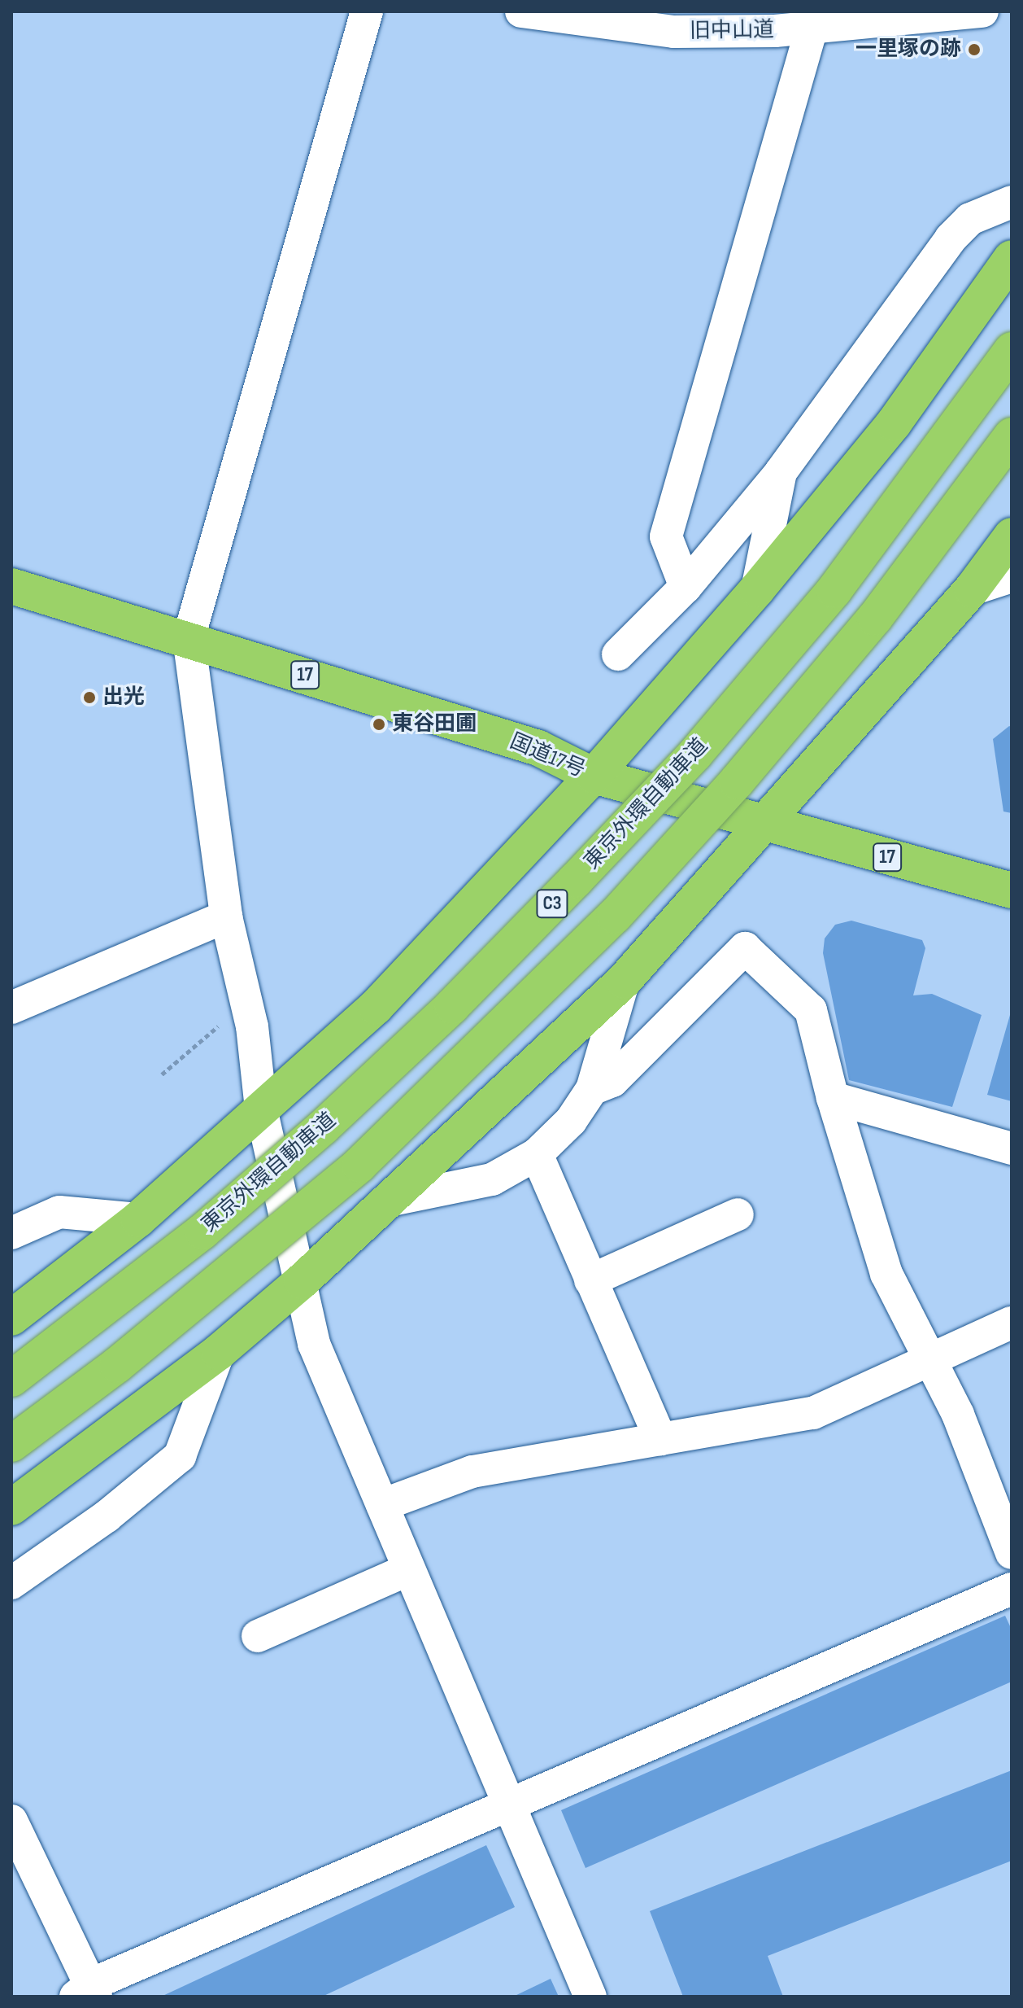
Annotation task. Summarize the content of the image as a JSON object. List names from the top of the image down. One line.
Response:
{"streets":{"highway":["17","国道17号","東京外環自動車道","C3"],"street":["旧中山道"]},"places":["一里塚の跡","出光","東谷田圃"]}
